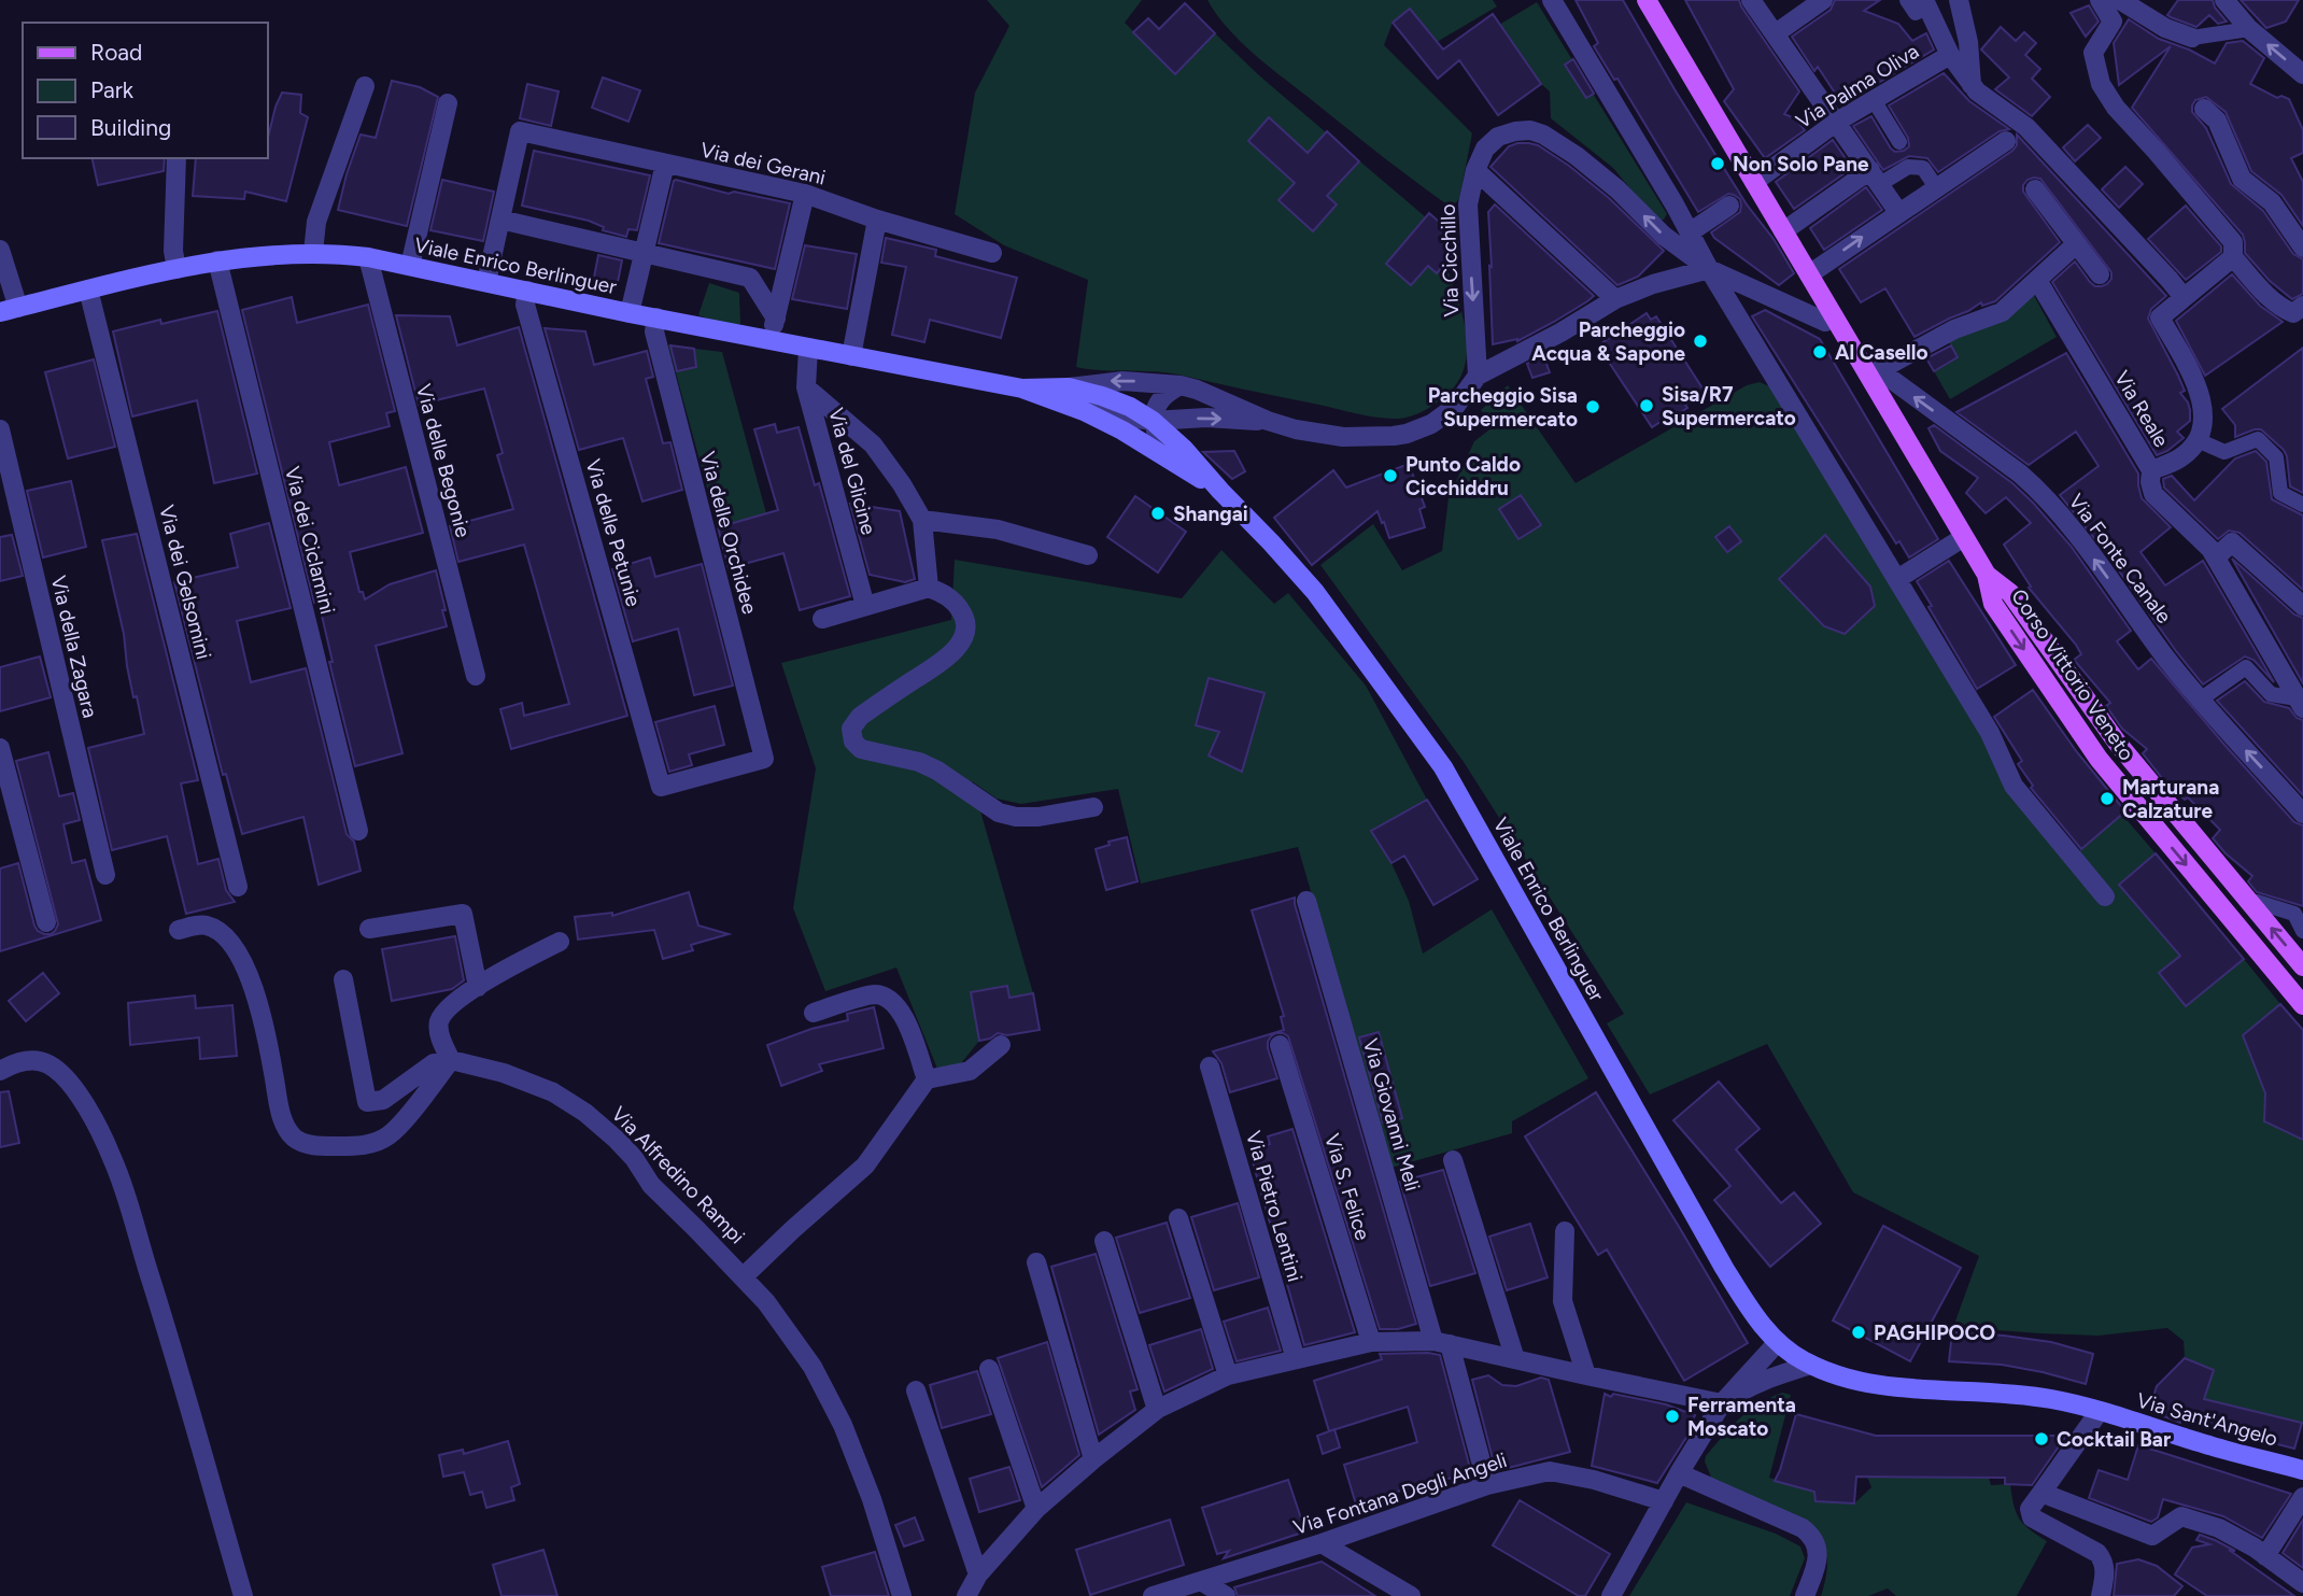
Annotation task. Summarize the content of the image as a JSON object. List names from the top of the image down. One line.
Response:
{"streets":{"main road":["Viale Enrico Berlinguer","Corso Vittorio Veneto","Via Sant'Angelo"],"street":["Via Palma Oliva","Via dei Gerani","Via Cicchillo","Via Reale","Via delle Begonie","Via del Glicine","Via delle Petunie","Via delle Orchidee","Via dei Ciclamini","Via Fonte Canale","Via dei Gelsomini","Via della Zagara","Via Giovanni Meli","Via Alfredino Rampi","Via S. Felice","Via Pietro Lentini","Via Fontana Degli Angeli"]},"crossings":[["Via Palma Oliva","Corso Vittorio Veneto"],["Via Cicchillo","Corso Vittorio Veneto"],["Viale Enrico Berlinguer","Via delle Begonie"],["Viale Enrico Berlinguer","Via del Glicine"],["Viale Enrico Berlinguer","Via delle Petunie"],["Viale Enrico Berlinguer","Via delle Orchidee"],["Viale Enrico Berlinguer","Via dei Ciclamini"],["Viale Enrico Berlinguer","Via dei Gelsomini"],["Viale Enrico Berlinguer","Via Sant'Angelo"],["Via delle Petunie","Via delle Orchidee"],["Via Fonte Canale","Corso Vittorio Veneto"],["Via Giovanni Meli","Via Fontana Degli Angeli"]],"one_way":["Via Fonte Canale"],"places":["Non Solo Pane","Parcheggio Acqua & Sapone","Al Casello","Sisa/R7 Supermercato","Parcheggio Sisa Supermercato","Punto Caldo Cicchiddru","Shangai","Marturana Calzature","PAGHIPOCO","Ferramenta Moscato","Cocktail Bar"],"legend":["Road","Park","Building"]}
